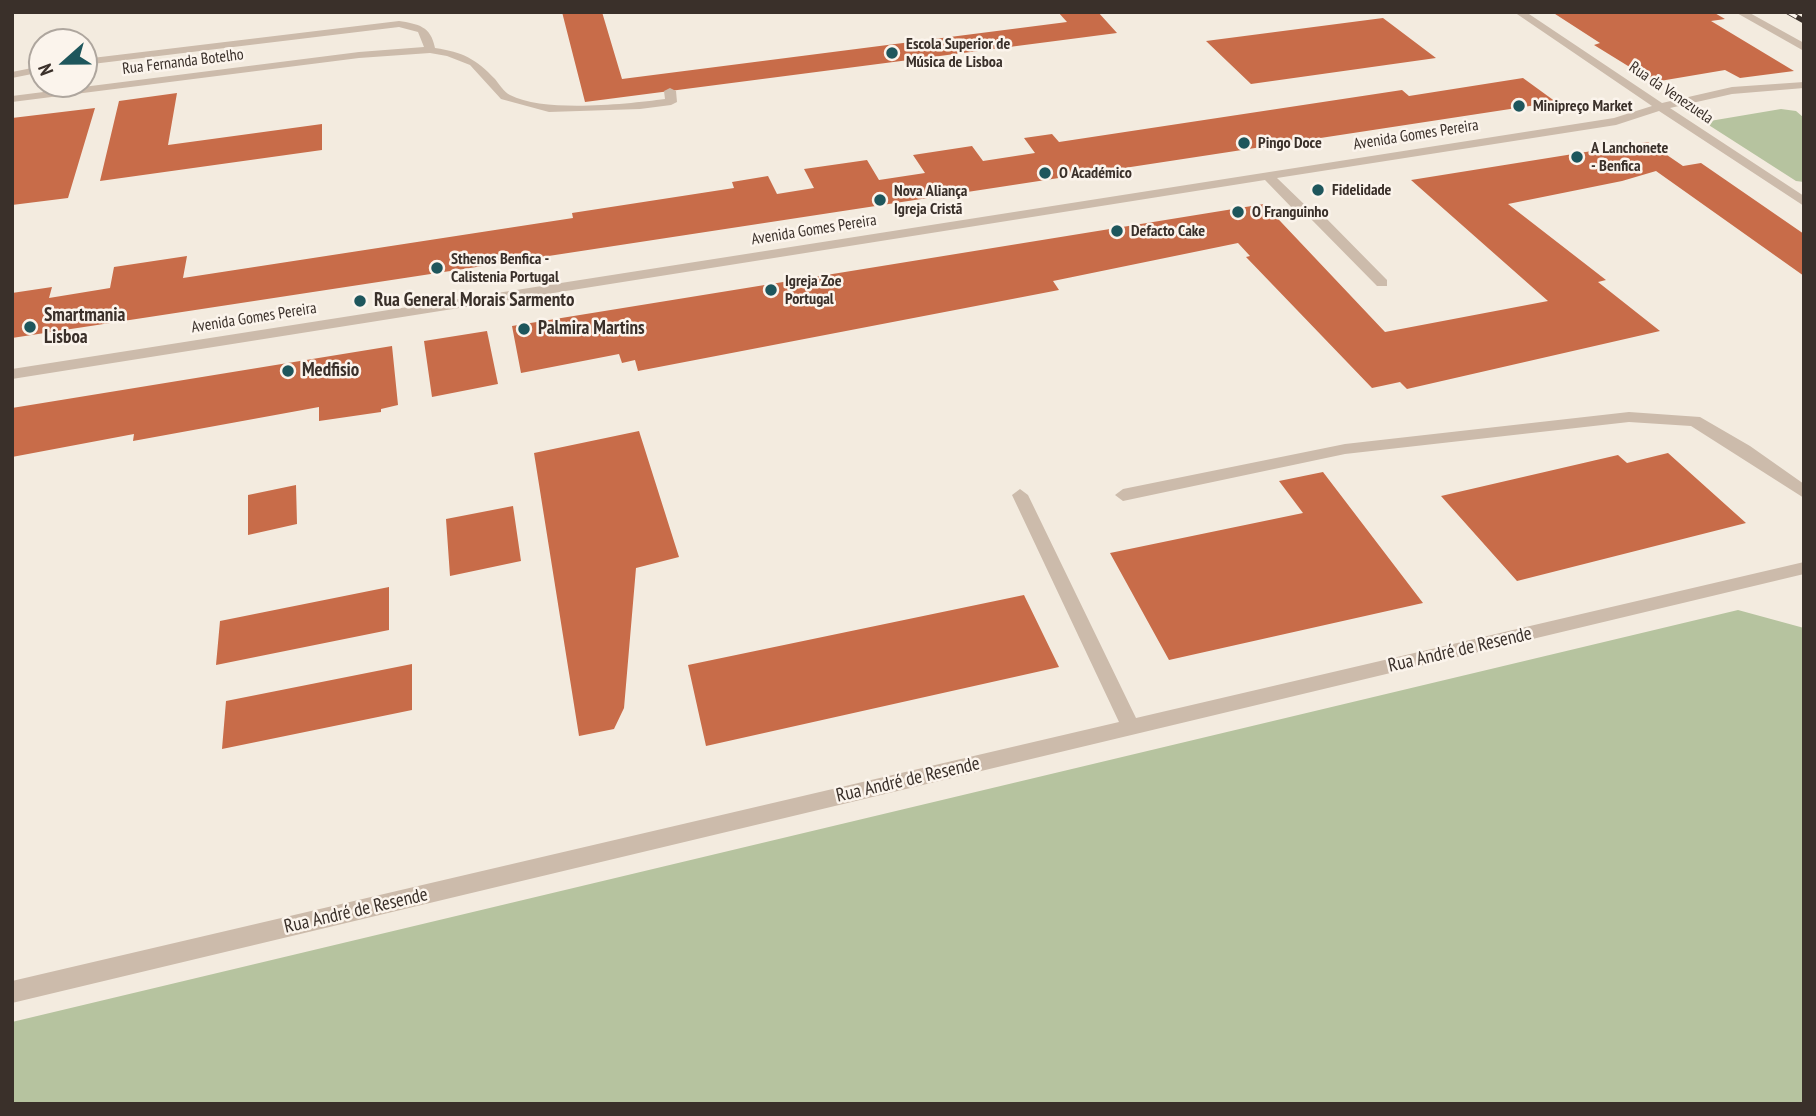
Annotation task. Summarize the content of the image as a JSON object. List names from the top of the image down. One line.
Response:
{"streets":{"street":["Rua Fernanda Botelho","Rua da Venezuela","Avenida Gomes Pereira","Rua André de Resende"]},"crossings":[["Rua da Venezuela","Avenida Gomes Pereira"]],"places":["Escola Superior de Música de Lisboa","Minipreço Market","Pingo Doce","A Lanchonete - Benfica","O Académico","Fidelidade","Nova Aliança Igreja Cristã","O Franguinho","Defacto Cake","Sthenos Benfica - Calistenia Portugal","Igreja Zoe Portugal","Rua General Morais Sarmento","Smartmania Lisboa","Palmira Martins","Medfisio"],"north":"left"}
